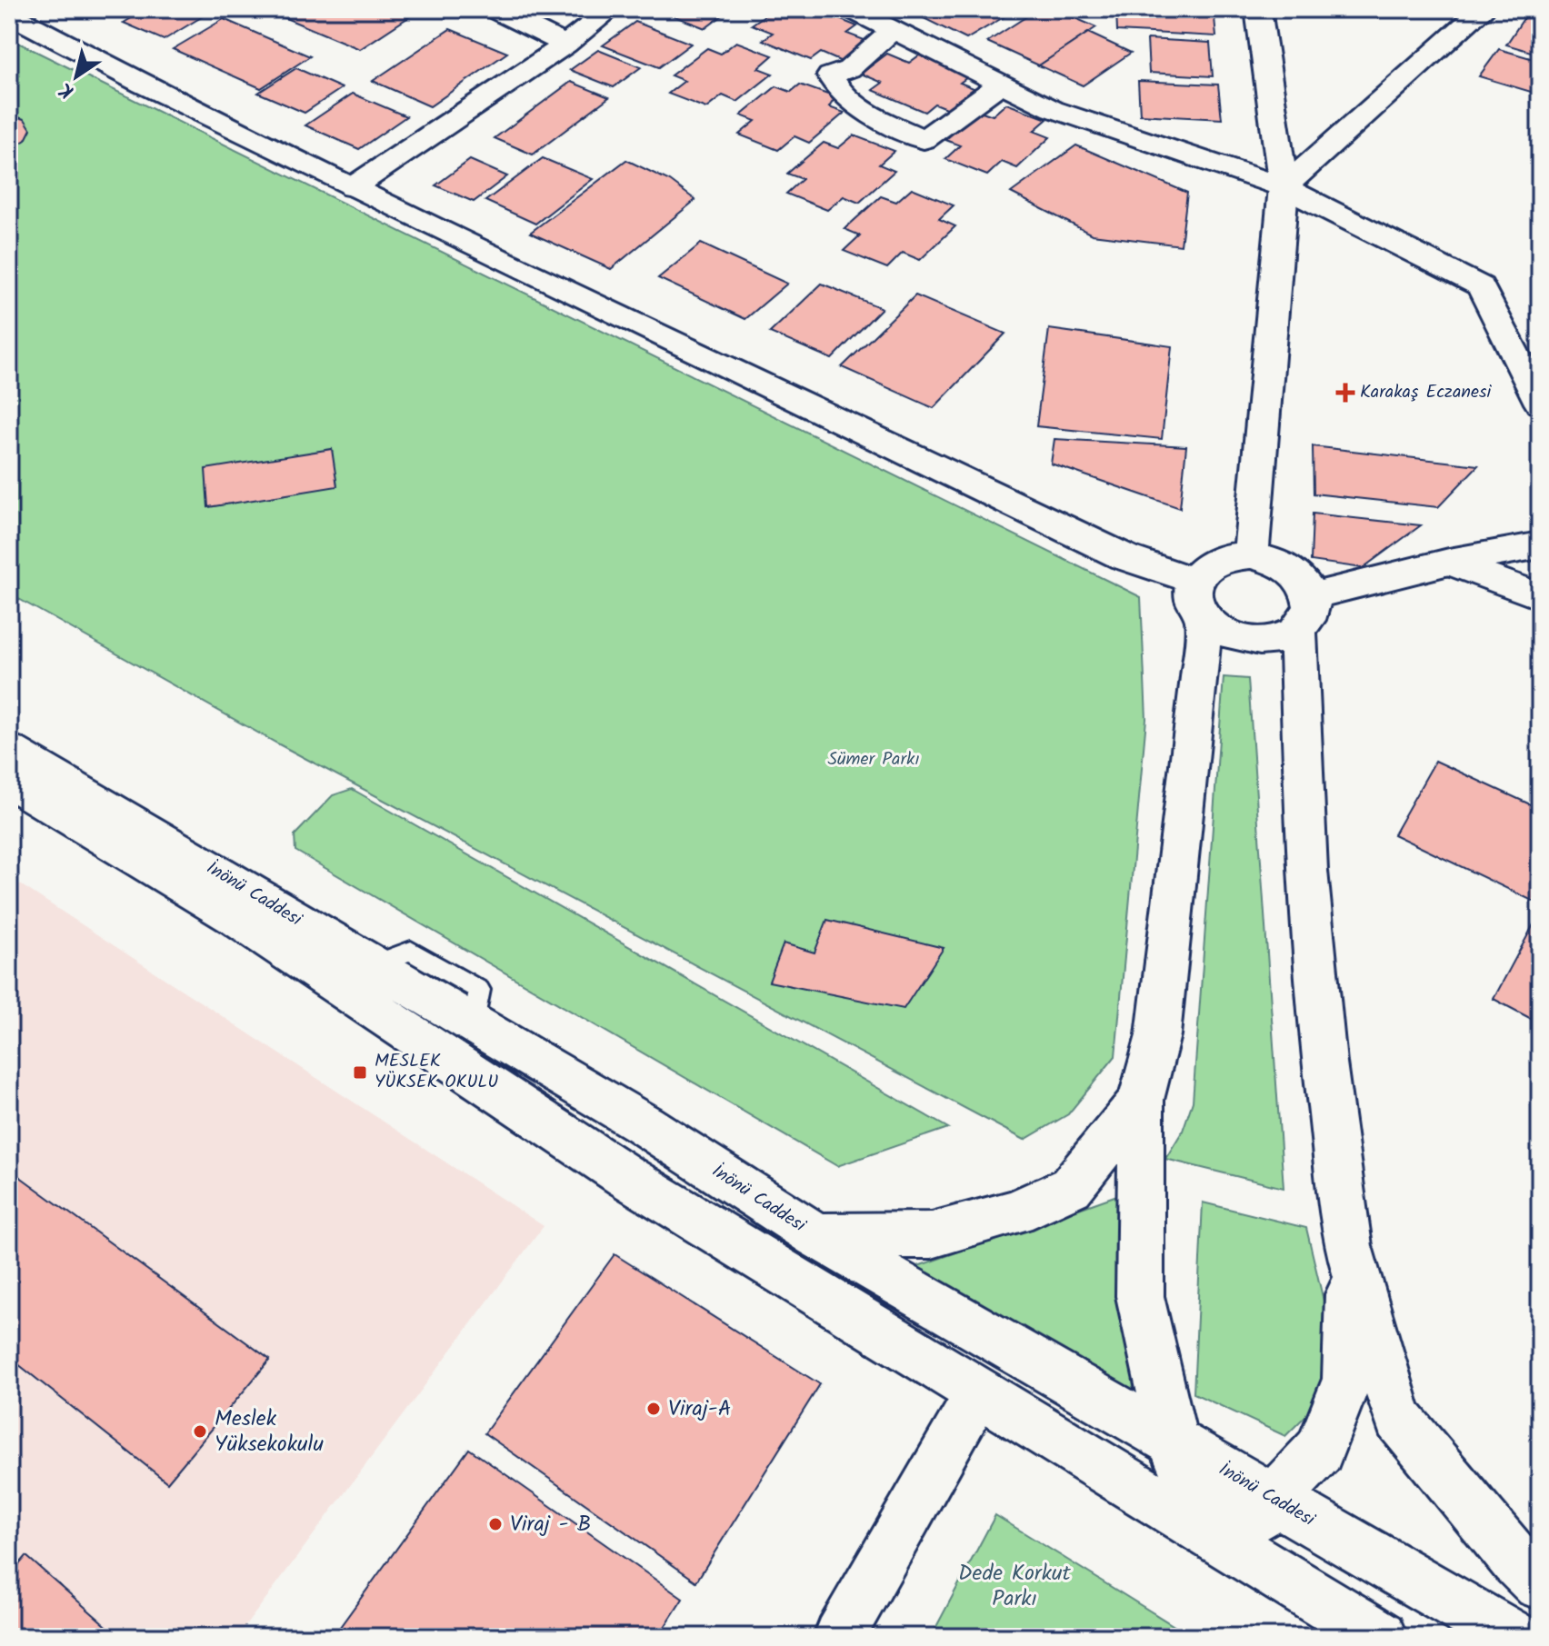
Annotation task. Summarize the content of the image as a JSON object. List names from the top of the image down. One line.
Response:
{"streets":{"main road":["İnönü Caddesi"]},"parks":["Sümer Parkı","Dede Korkut Parkı"],"places":{"health":["Karakaş Eczanesi"],"transit":["MESLEK YÜKSEK OKULU"],"other":["Viraj-A","Meslek Yüksekokulu","Viraj - B"]},"north":"bottom left"}
